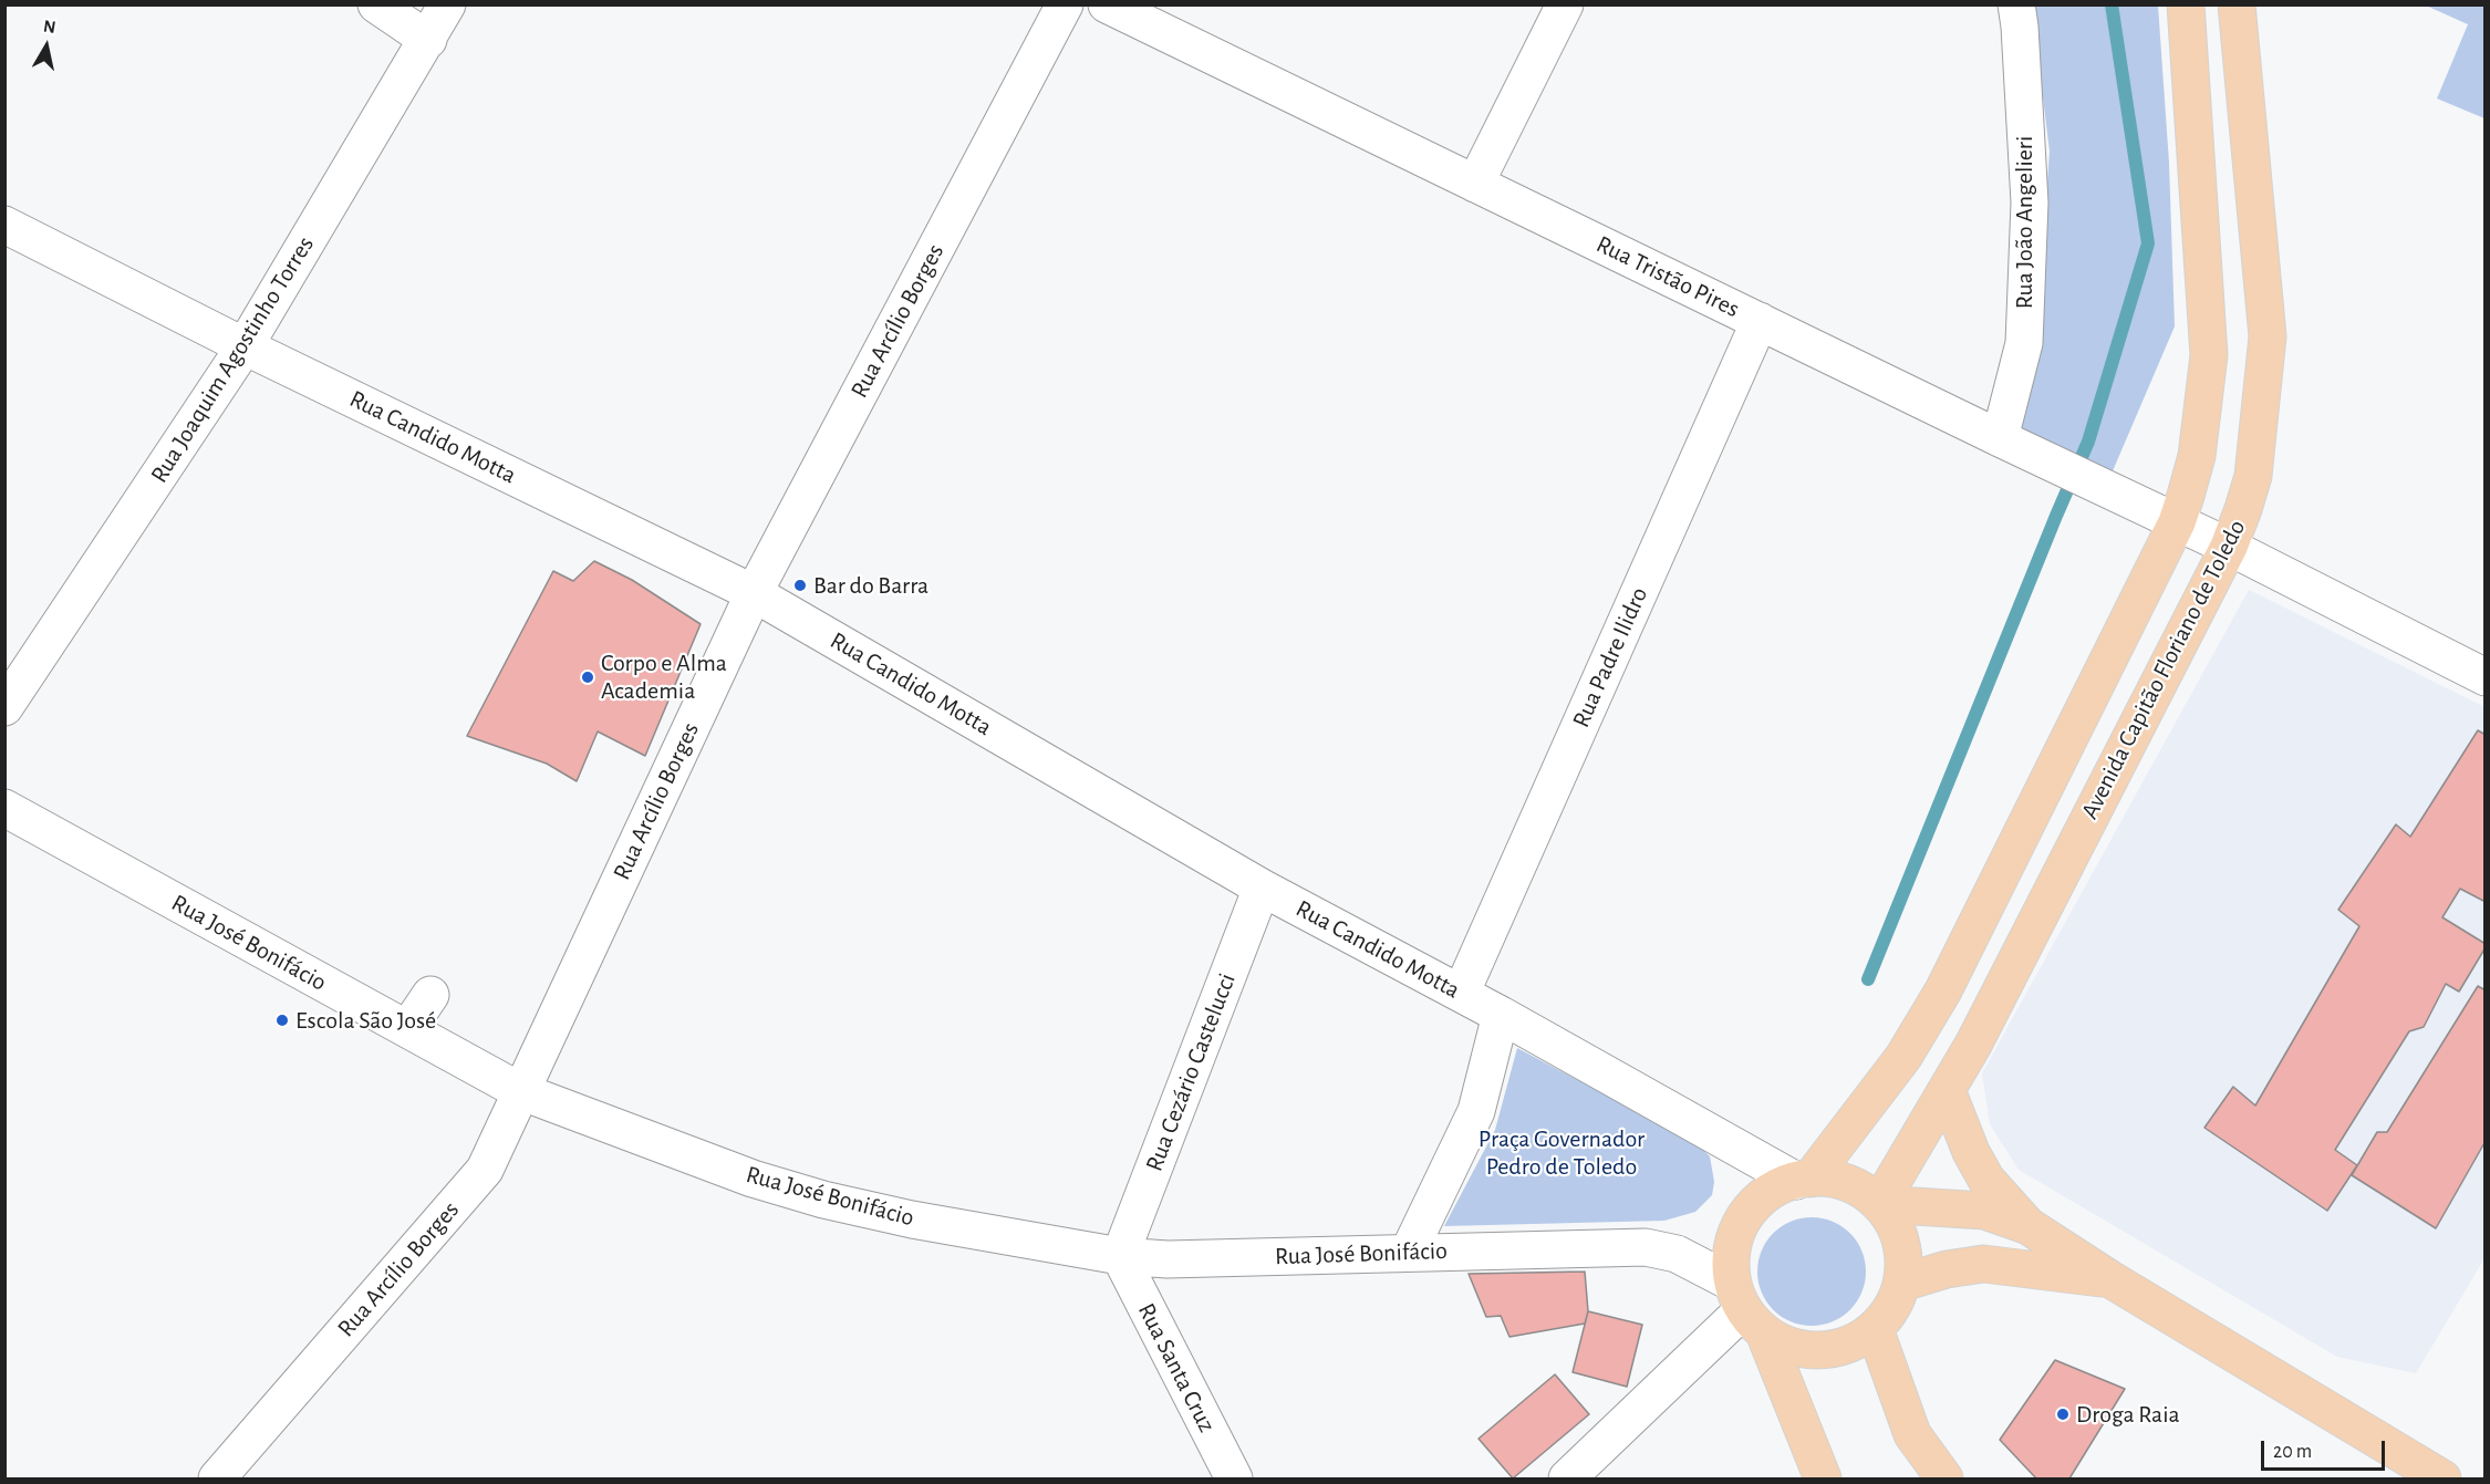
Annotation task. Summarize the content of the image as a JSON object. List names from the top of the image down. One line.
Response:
{"streets":{"main road":["Avenida Capitão Floriano de Toledo"],"street":["Rua João Angelieri","Rua Tristão Pires","Rua Arcílio Borges","Rua Joaquim Agostinho Torres","Rua Candido Motta","Rua Padre Ilidro","Rua José Bonifácio","Rua Cezário Castelucci","Rua Santa Cruz"]},"crossings":[["Rua João Angelieri","Rua Tristão Pires"],["Rua Tristão Pires","Rua Padre Ilidro"],["Rua Tristão Pires","Avenida Capitão Floriano de Toledo"],["Rua Arcílio Borges","Rua Candido Motta"],["Rua Arcílio Borges","Rua José Bonifácio"],["Rua Joaquim Agostinho Torres","Rua Candido Motta"],["Rua Candido Motta","Rua Padre Ilidro"],["Rua Candido Motta","Avenida Capitão Floriano de Toledo"],["Rua Candido Motta","Rua José Bonifácio"],["Rua Candido Motta","Rua Cezário Castelucci"],["Avenida Capitão Floriano de Toledo","Rua José Bonifácio"],["Rua José Bonifácio","Rua Cezário Castelucci"],["Rua José Bonifácio","Rua Santa Cruz"],["Rua Cezário Castelucci","Rua Santa Cruz"]],"parks":["Praça Governador Pedro de Toledo"],"places":["Bar do Barra","Corpo e Alma Academia","Escola São José","Droga Raia"],"scale_bar":"20 m","north":"top"}
